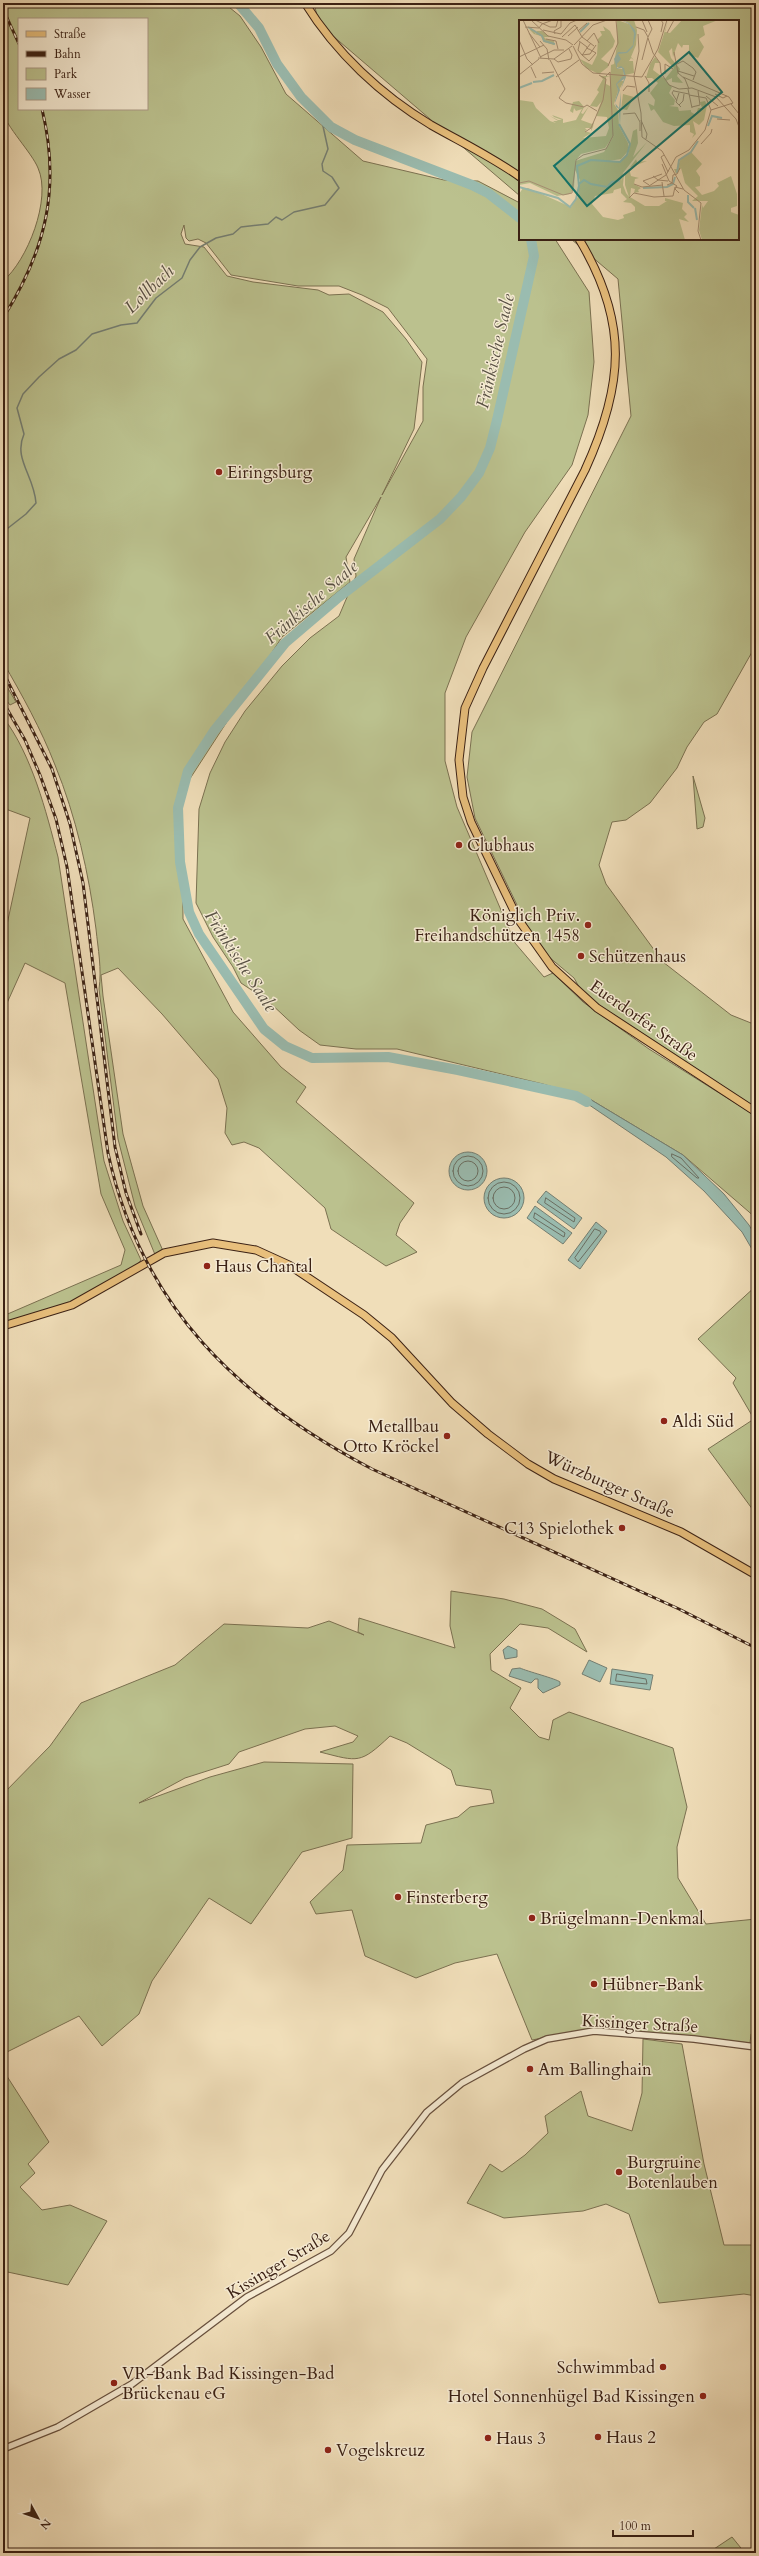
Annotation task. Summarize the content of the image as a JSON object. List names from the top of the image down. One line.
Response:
{"streets":{"main road":["Euerdorfer Straße","Würzburger Straße"],"street":["Kissinger Straße"]},"water":["Lollbach","Fränkische Saale"],"places":["Eiringsburg","Clubhaus","Königlich Priv. Freihandschützen 1458","Schützenhaus","Haus Chantal","Aldi Süd","Metallbau Otto Kröckel","C13 Spielothek","Finsterberg","Brügelmann-Denkmal","Hübner-Bank","Am Ballinghain","Burgruine Botenlauben","Schwimmbad","VR-Bank Bad Kissingen-Bad Brückenau eG","Hotel Sonnenhügel Bad Kissingen","Haus 2","Haus 3","Vogelskreuz"],"legend":["Straße","Bahn","Park","Wasser"],"scale_bar":"100 m","north":"bottom right"}
